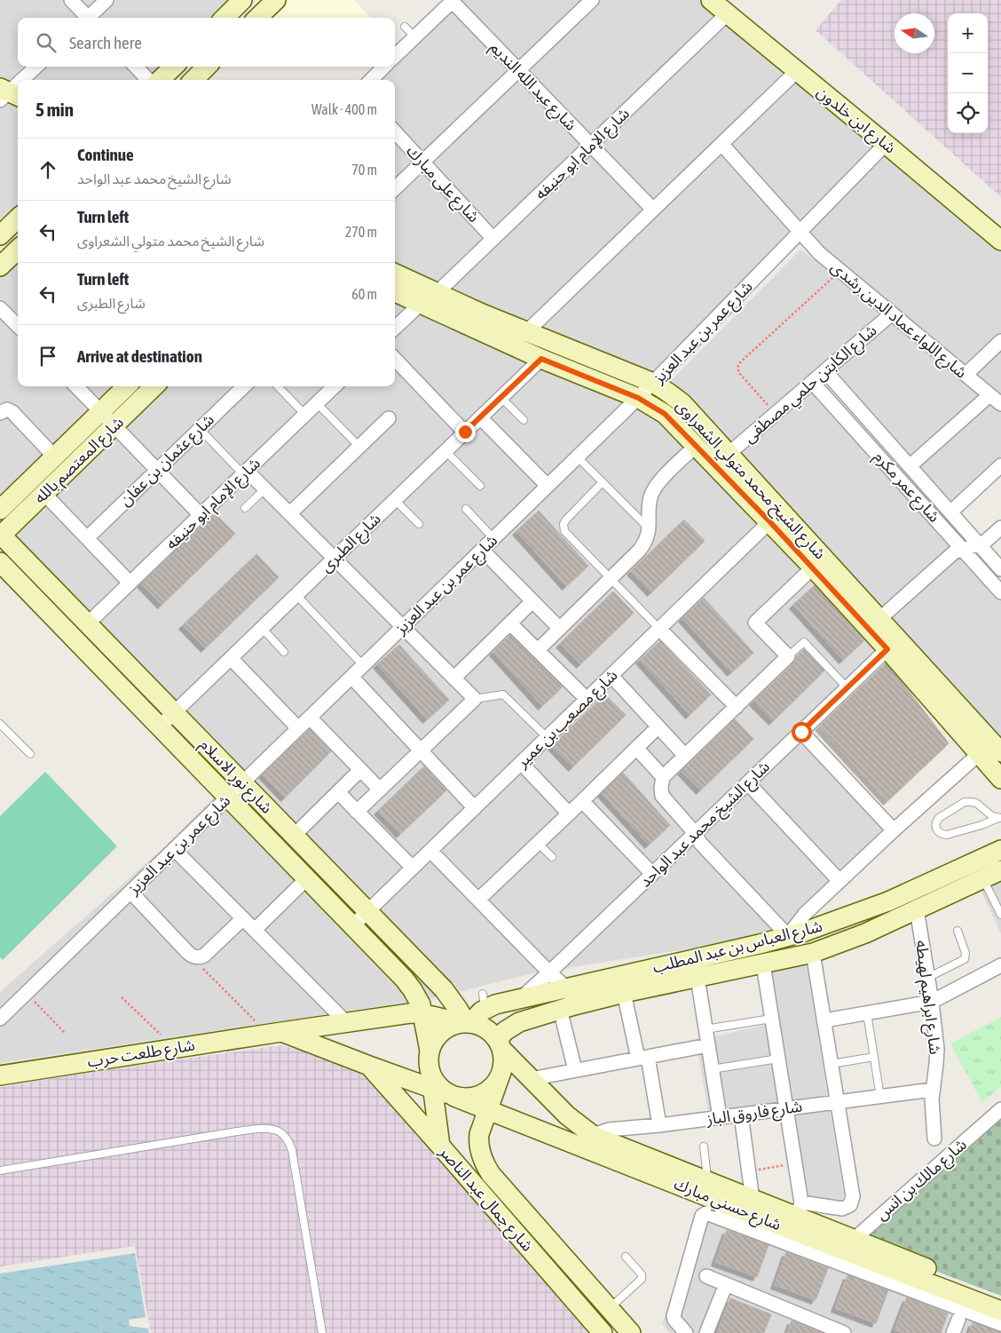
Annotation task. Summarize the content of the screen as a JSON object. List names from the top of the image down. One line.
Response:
{"streets":{"street":["شارع عبد الله النديم","شارع ابن خلدون","شارع الإمام ابو حنيفه","شارع على مبارك","شارع اللواء عماد الدين رشدى","شارع عمر بن عبد العزيز","شارع الكابتن حلمي مصطفى","شارع المعتصم بالله","شارع عثمان بن عفان","شارع الشيخ محمد متولي الشعراوى","شارع عمر مكرم","شارع الطبرى","شارع مصعب بن عمير","شارع نور الاسلام","شارع الشيخ محمد عبد الواحد","شارع العباس بن عبد المطلب","شارع ابراهيم لهيطه","شارع طلعت حرب","شارع فاروق الباز","شارع مالك بن انس","شارع جمال عبد الناصر","شارع حسني مبارك"]},"crossings":[["شارع عبد الله النديم","شارع الإمام ابو حنيفه"],["شارع ابن خلدون","شارع الإمام ابو حنيفه"],["شارع ابن خلدون","شارع عمر بن عبد العزيز"],["شارع الإمام ابو حنيفه","شارع على مبارك"],["شارع الإمام ابو حنيفه","شارع الشيخ محمد متولي الشعراوى"],["شارع الإمام ابو حنيفه","شارع نور الاسلام"],["شارع اللواء عماد الدين رشدى","شارع عمر بن عبد العزيز"],["شارع اللواء عماد الدين رشدى","شارع الكابتن حلمي مصطفى"],["شارع عمر بن عبد العزيز","شارع الشيخ محمد متولي الشعراوى"],["شارع عمر بن عبد العزيز","شارع نور الاسلام"],["شارع الكابتن حلمي مصطفى","شارع الشيخ محمد متولي الشعراوى"],["شارع الكابتن حلمي مصطفى","شارع عمر مكرم"],["شارع المعتصم بالله","شارع نور الاسلام"],["شارع الشيخ محمد متولي الشعراوى","شارع الطبرى"],["شارع الشيخ محمد متولي الشعراوى","شارع مصعب بن عمير"],["شارع الشيخ محمد متولي الشعراوى","شارع الشيخ محمد عبد الواحد"],["شارع الطبرى","شارع نور الاسلام"],["شارع مصعب بن عمير","شارع نور الاسلام"],["شارع نور الاسلام","شارع العباس بن عبد المطلب"],["شارع نور الاسلام","شارع طلعت حرب"],["شارع نور الاسلام","شارع جمال عبد الناصر"],["شارع نور الاسلام","شارع حسني مبارك"],["شارع الشيخ محمد عبد الواحد","شارع العباس بن عبد المطلب"],["شارع العباس بن عبد المطلب","شارع ابراهيم لهيطه"],["شارع العباس بن عبد المطلب","شارع طلعت حرب"],["شارع العباس بن عبد المطلب","شارع جمال عبد الناصر"],["شارع العباس بن عبد المطلب","شارع حسني مبارك"],["شارع ابراهيم لهيطه","شارع فاروق الباز"],["شارع طلعت حرب","شارع جمال عبد الناصر"],["شارع طلعت حرب","شارع حسني مبارك"],["شارع فاروق الباز","شارع حسني مبارك"],["شارع مالك بن انس","شارع حسني مبارك"],["شارع جمال عبد الناصر","شارع حسني مبارك"]],"north":"left","page":{"map_buttons":["+","−"],"search":"Search here","heading":["5 min","Walk · 400 m"],"list":[["Continue","شارع الشيخ محمد عبد الواحد","70 m"],["Turn left","شارع الشيخ محمد متولي الشعراوى","270 m"],["Turn left","شارع الطبرى","60 m"],"Arrive at destination"]}}
